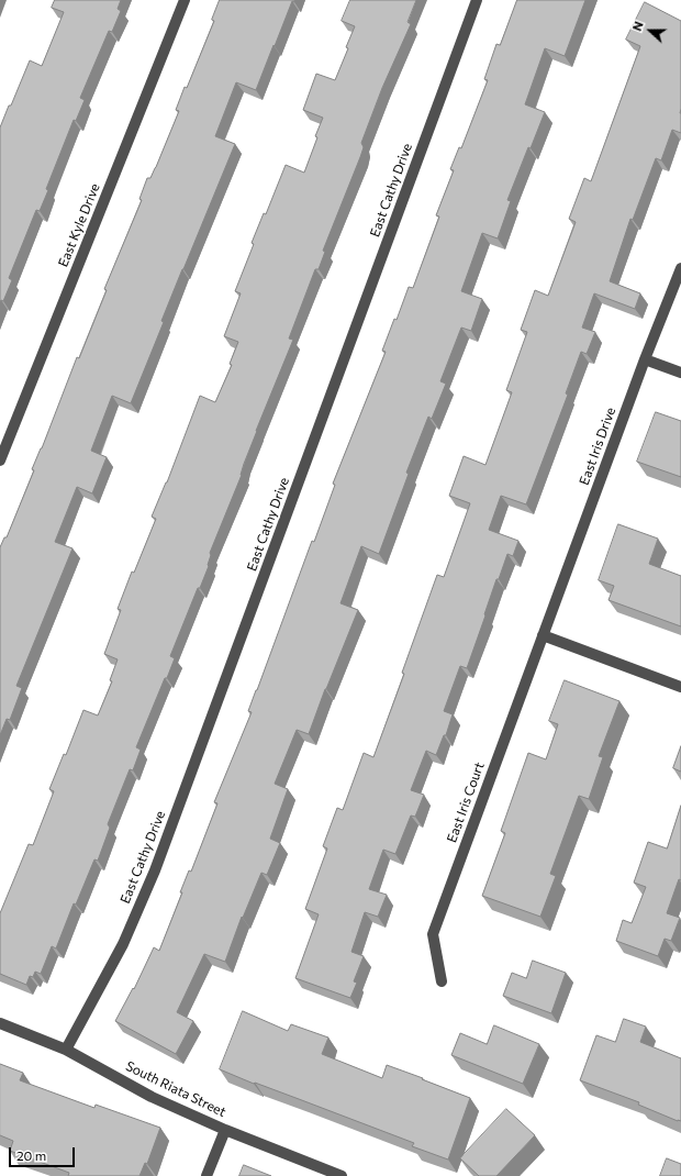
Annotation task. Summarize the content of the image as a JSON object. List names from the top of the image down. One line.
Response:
{"streets":{"street":["East Cathy Drive","East Kyle Drive","East Iris Drive","East Iris Court","South Riata Street"]},"crossings":[["East Cathy Drive","South Riata Street"],["East Iris Drive","East Iris Court"]],"scale_bar":"20 m","north":"left"}
